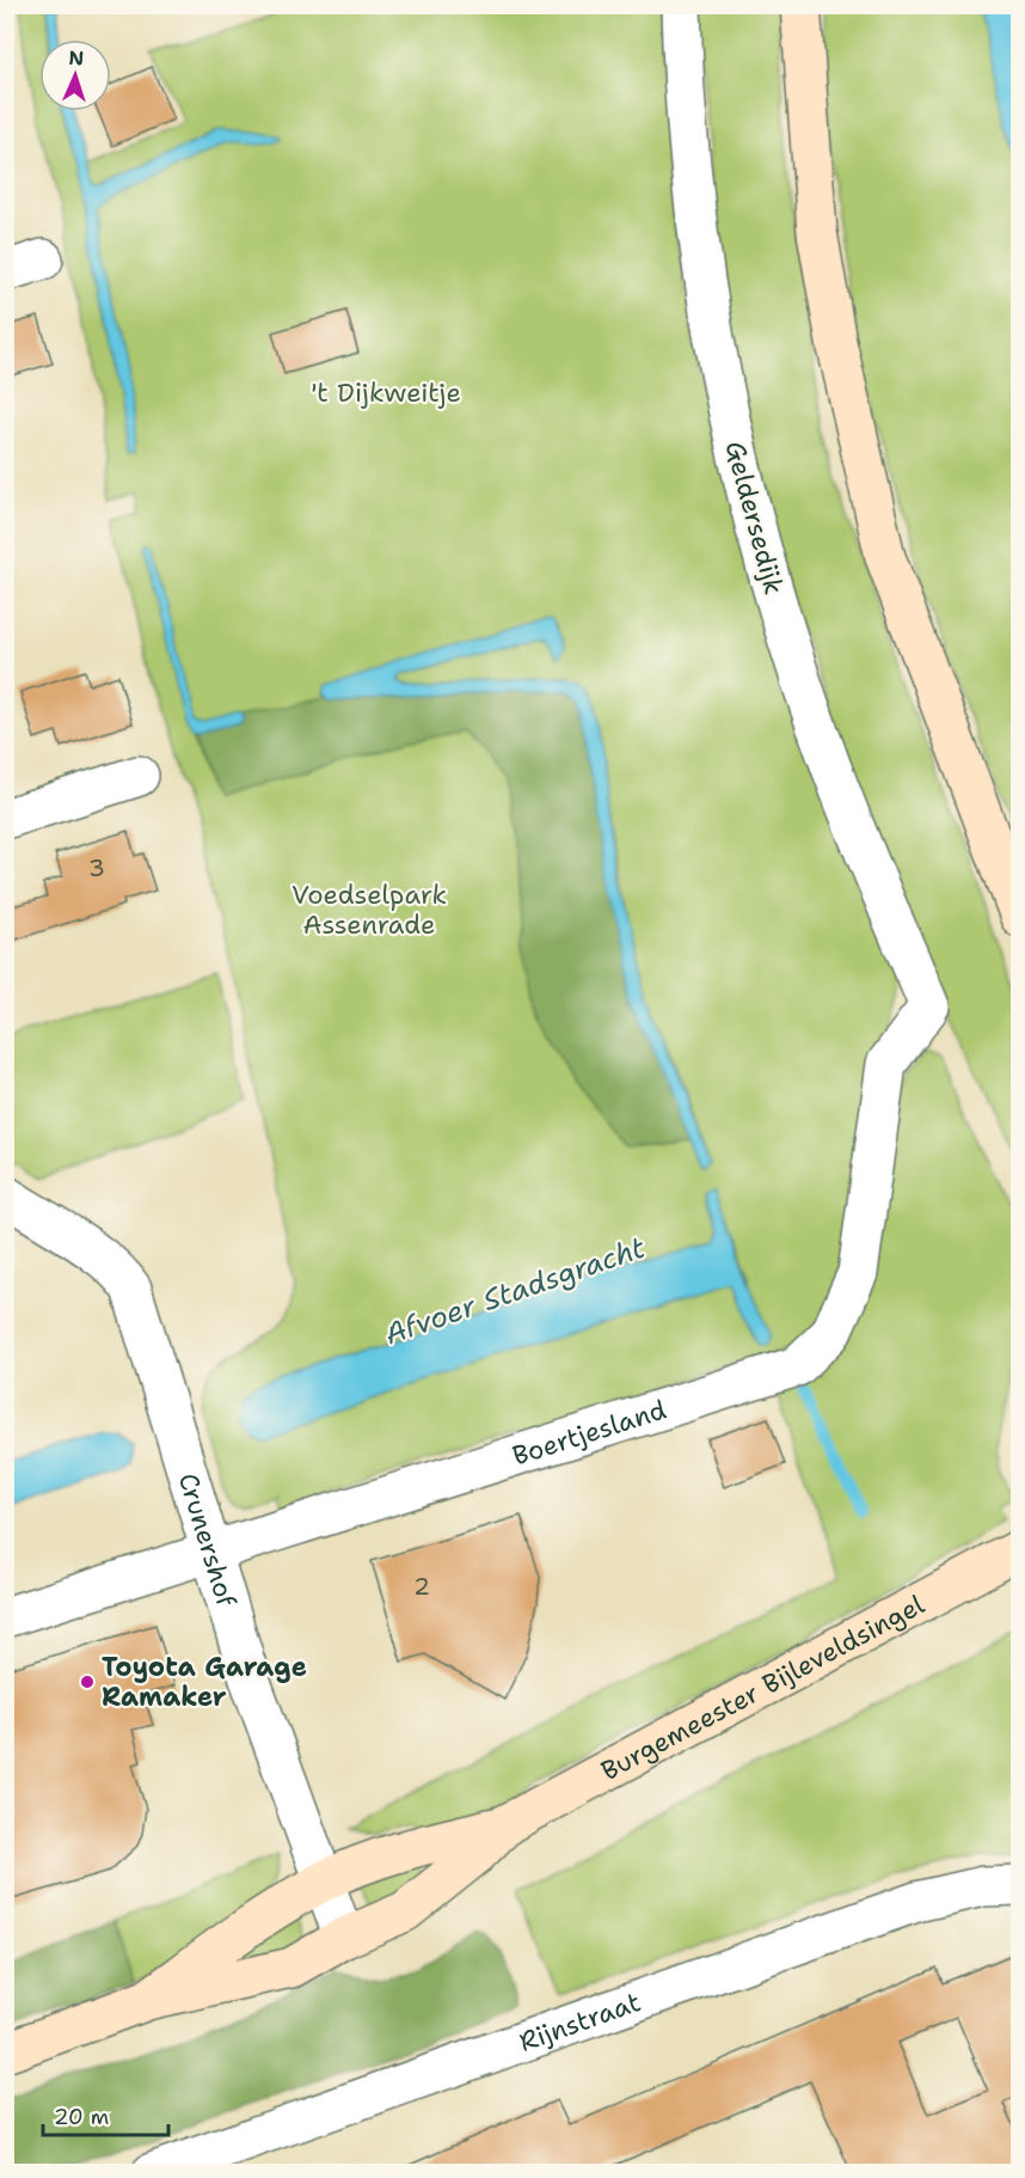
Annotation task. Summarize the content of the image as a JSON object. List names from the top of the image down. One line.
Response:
{"streets":{"main road":["Burgemeester Bijleveldsingel"],"street":["Geldersedijk","Boertjesland","Crunershof","Rijnstraat"]},"crossings":[["Geldersedijk","Boertjesland"],["Boertjesland","Crunershof"],["Crunershof","Burgemeester Bijleveldsingel"]],"water":["Afvoer Stadsgracht"],"parks":["'t Dijkweitje","Voedselpark Assenrade"],"places":["Toyota Garage Ramaker"],"house_numbers":["3","2"],"scale_bar":"20 m","north":"top"}
